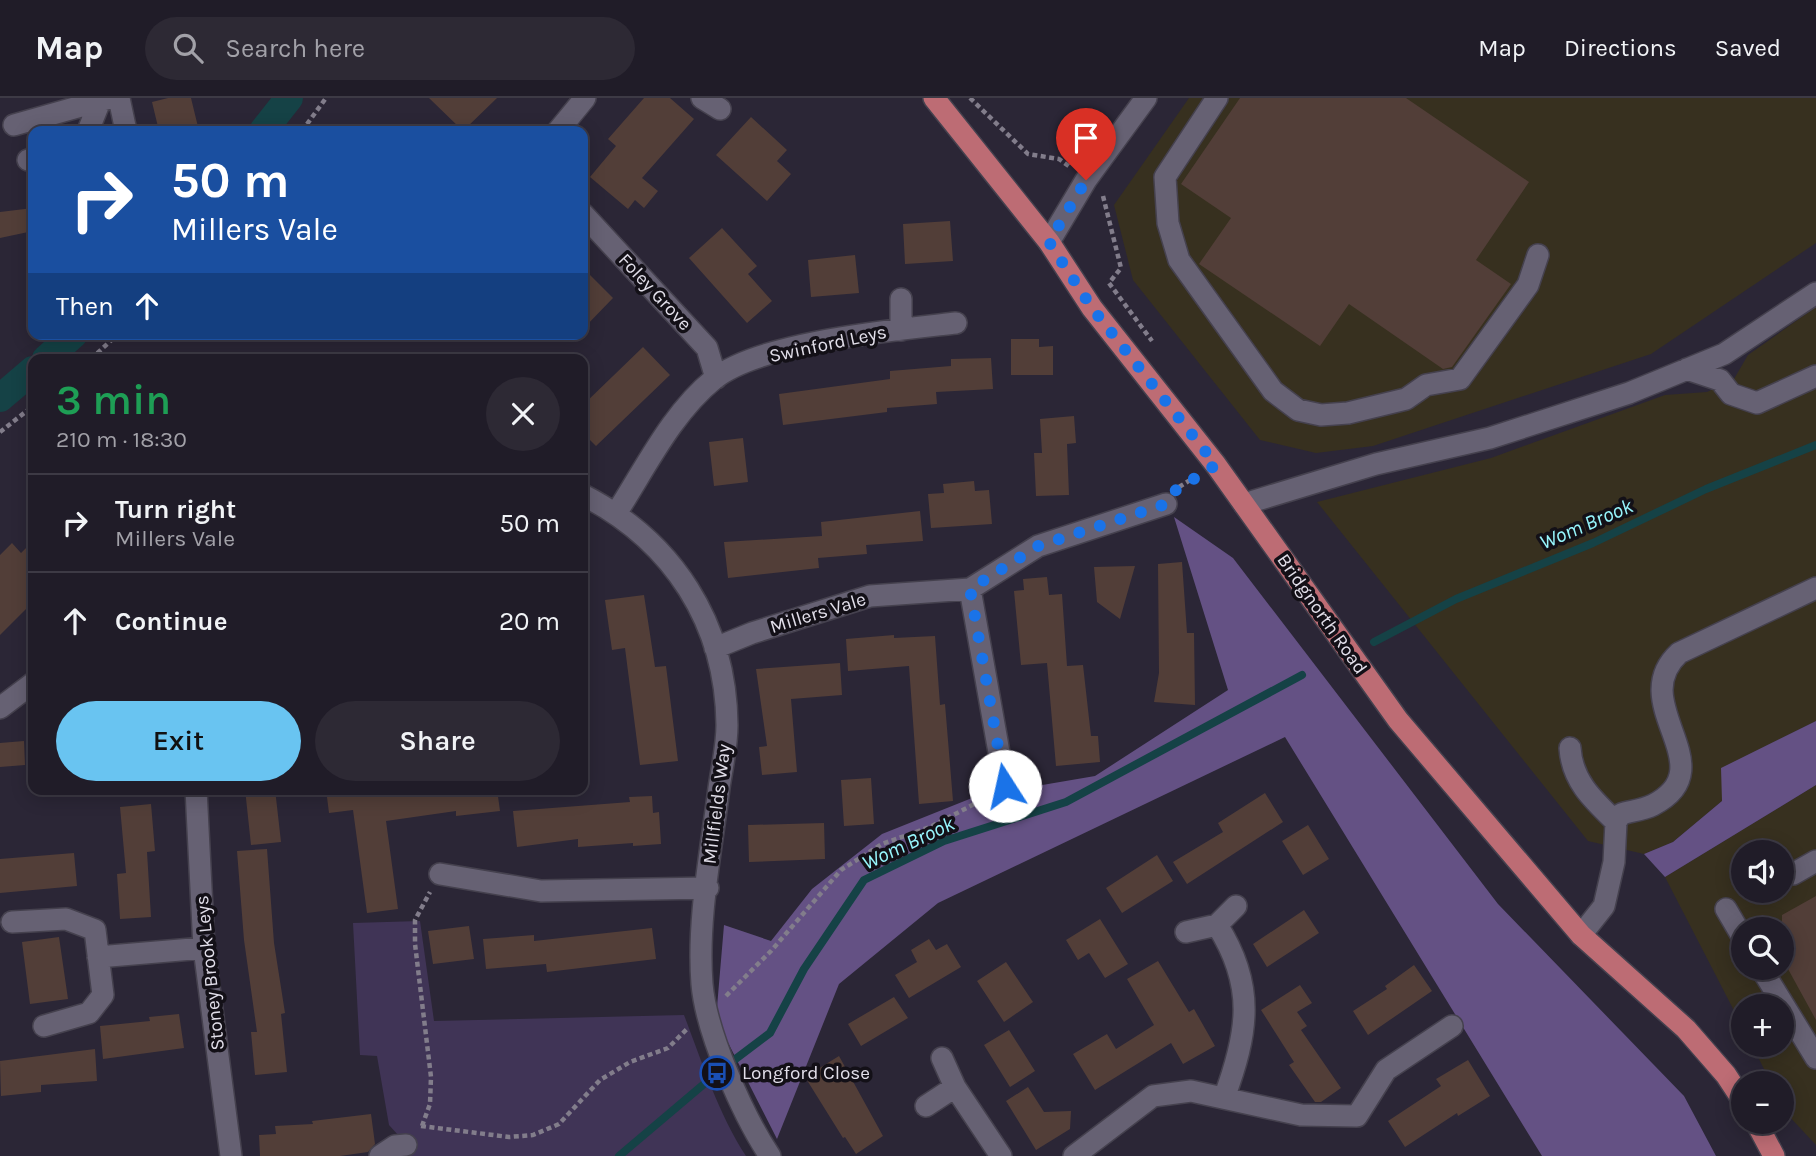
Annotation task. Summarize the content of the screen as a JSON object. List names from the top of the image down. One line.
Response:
{"streets":{"main road":["Bridgnorth Road"],"street":["Foley Grove","Swinford Leys","Millers Vale","Millfields Way","Stoney Brook Leys"]},"crossings":[["Foley Grove","Swinford Leys"],["Swinford Leys","Millfields Way"],["Millers Vale","Millfields Way"]],"water":["Wom Brook"],"places":{"bus stop":["Longford Close"]},"page":{"header":"Map","search":"Search here","nav":["Map","Directions","Saved"],"turn":["50 m","Millers Vale"],"then":"Then","heading":["3 min","210 m · 18:30"],"list":[{"name":"Turn right","note":"Millers Vale","value":"50 m"},{"name":"Continue","value":"20 m"}],"buttons":["Exit","Share"],"map_buttons":["+","−"]}}
